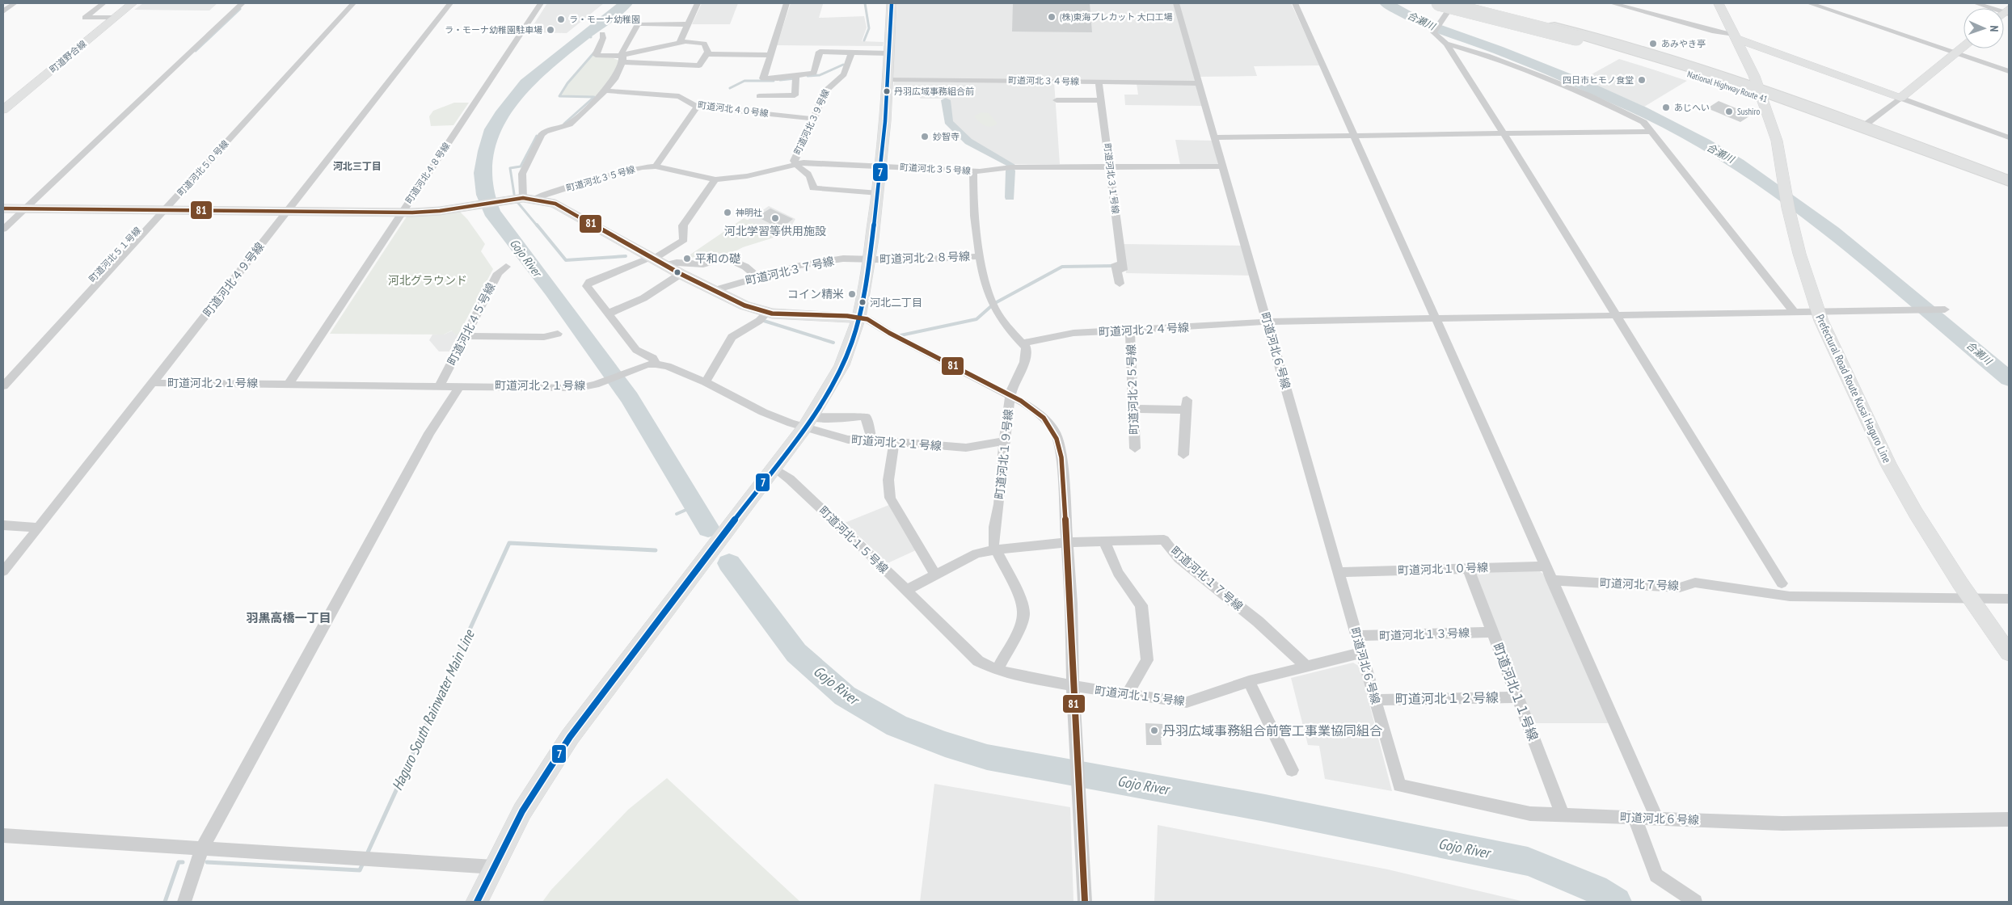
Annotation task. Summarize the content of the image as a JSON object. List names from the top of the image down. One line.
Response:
{"streets":{"highway":["National Highway Route 41"],"main road":["町道野合線","Prefectural Road Route Kusai Haguro Line"],"street":["町道河北３４号線","町道河北４０号線","町道河北３９号線","町道河北５０号線","町道河北３５号線","町道河北４８号線","町道河北３１号線","町道河北５１号線","町道河北２８号線","町道河北３７号線","町道河北４９号線","町道河北４５号線","町道河北２４号線","町道河北６号線","町道河北２１号線","町道河北２５号線","町道河北１９号線","町道河北１５号線","町道河北１０号線","町道河北１７号線","町道河北７号線","町道河北１３号線","町道河北１１号線","町道河北１２号線"]},"crossings":[["町道河北３４号線","町道河北３１号線"],["町道河北３４号線","町道河北６号線"],["National Highway Route 41","Prefectural Road Route Kusai Haguro Line"],["町道河北４０号線","町道河北３９号線"],["町道河北３９号線","町道河北３５号線"],["町道河北５０号線","町道河北５１号線"],["町道河北３５号線","町道河北３１号線"],["町道河北３５号線","町道河北６号線"],["町道河北４８号線","町道河北２１号線"],["町道河北２８号線","町道河北３７号線"],["町道河北４９号線","町道河北２１号線"],["町道河北４５号線","町道河北２１号線"],["町道河北２４号線","町道河北６号線"],["町道河北２４号線","町道河北２５号線"],["町道河北２４号線","町道河北１９号線"],["町道河北６号線","町道河北１５号線"],["町道河北６号線","町道河北１０号線"],["町道河北６号線","町道河北１３号線"],["町道河北６号線","町道河北１１号線"],["町道河北６号線","町道河北１２号線"],["町道河北２１号線","町道河北１９号線"],["Prefectural Road Route Kusai Haguro Line","町道河北７号線"],["町道河北１９号線","町道河北１５号線"],["町道河北１９号線","町道河北１７号線"],["町道河北１５号線","町道河北１７号線"],["町道河北１０号線","町道河北１１号線"],["町道河北１３号線","町道河北１１号線"],["町道河北１１号線","町道河北１２号線"]],"districts":["河北三丁目","羽黒高橋一丁目"],"water":["合瀬川","Gojo River","Haguro South Rainwater Main Line"],"parks":["河北グラウンド"],"places":["(株)東海プレカット 大口工場","ラ・モーナ幼稚園","ラ・モーナ幼稚園駐車場","あみやき亭","四日市ヒモノ食堂","丹羽広域事務組合前","あじへい","Sushiro","妙智寺","神明社","河北学習等供用施設","平和の礎","コイン精米","河北二丁目","丹羽広域事務組合前管工事業協同組合"],"lines":["transit line 7","transit line 81"],"north":"right"}
